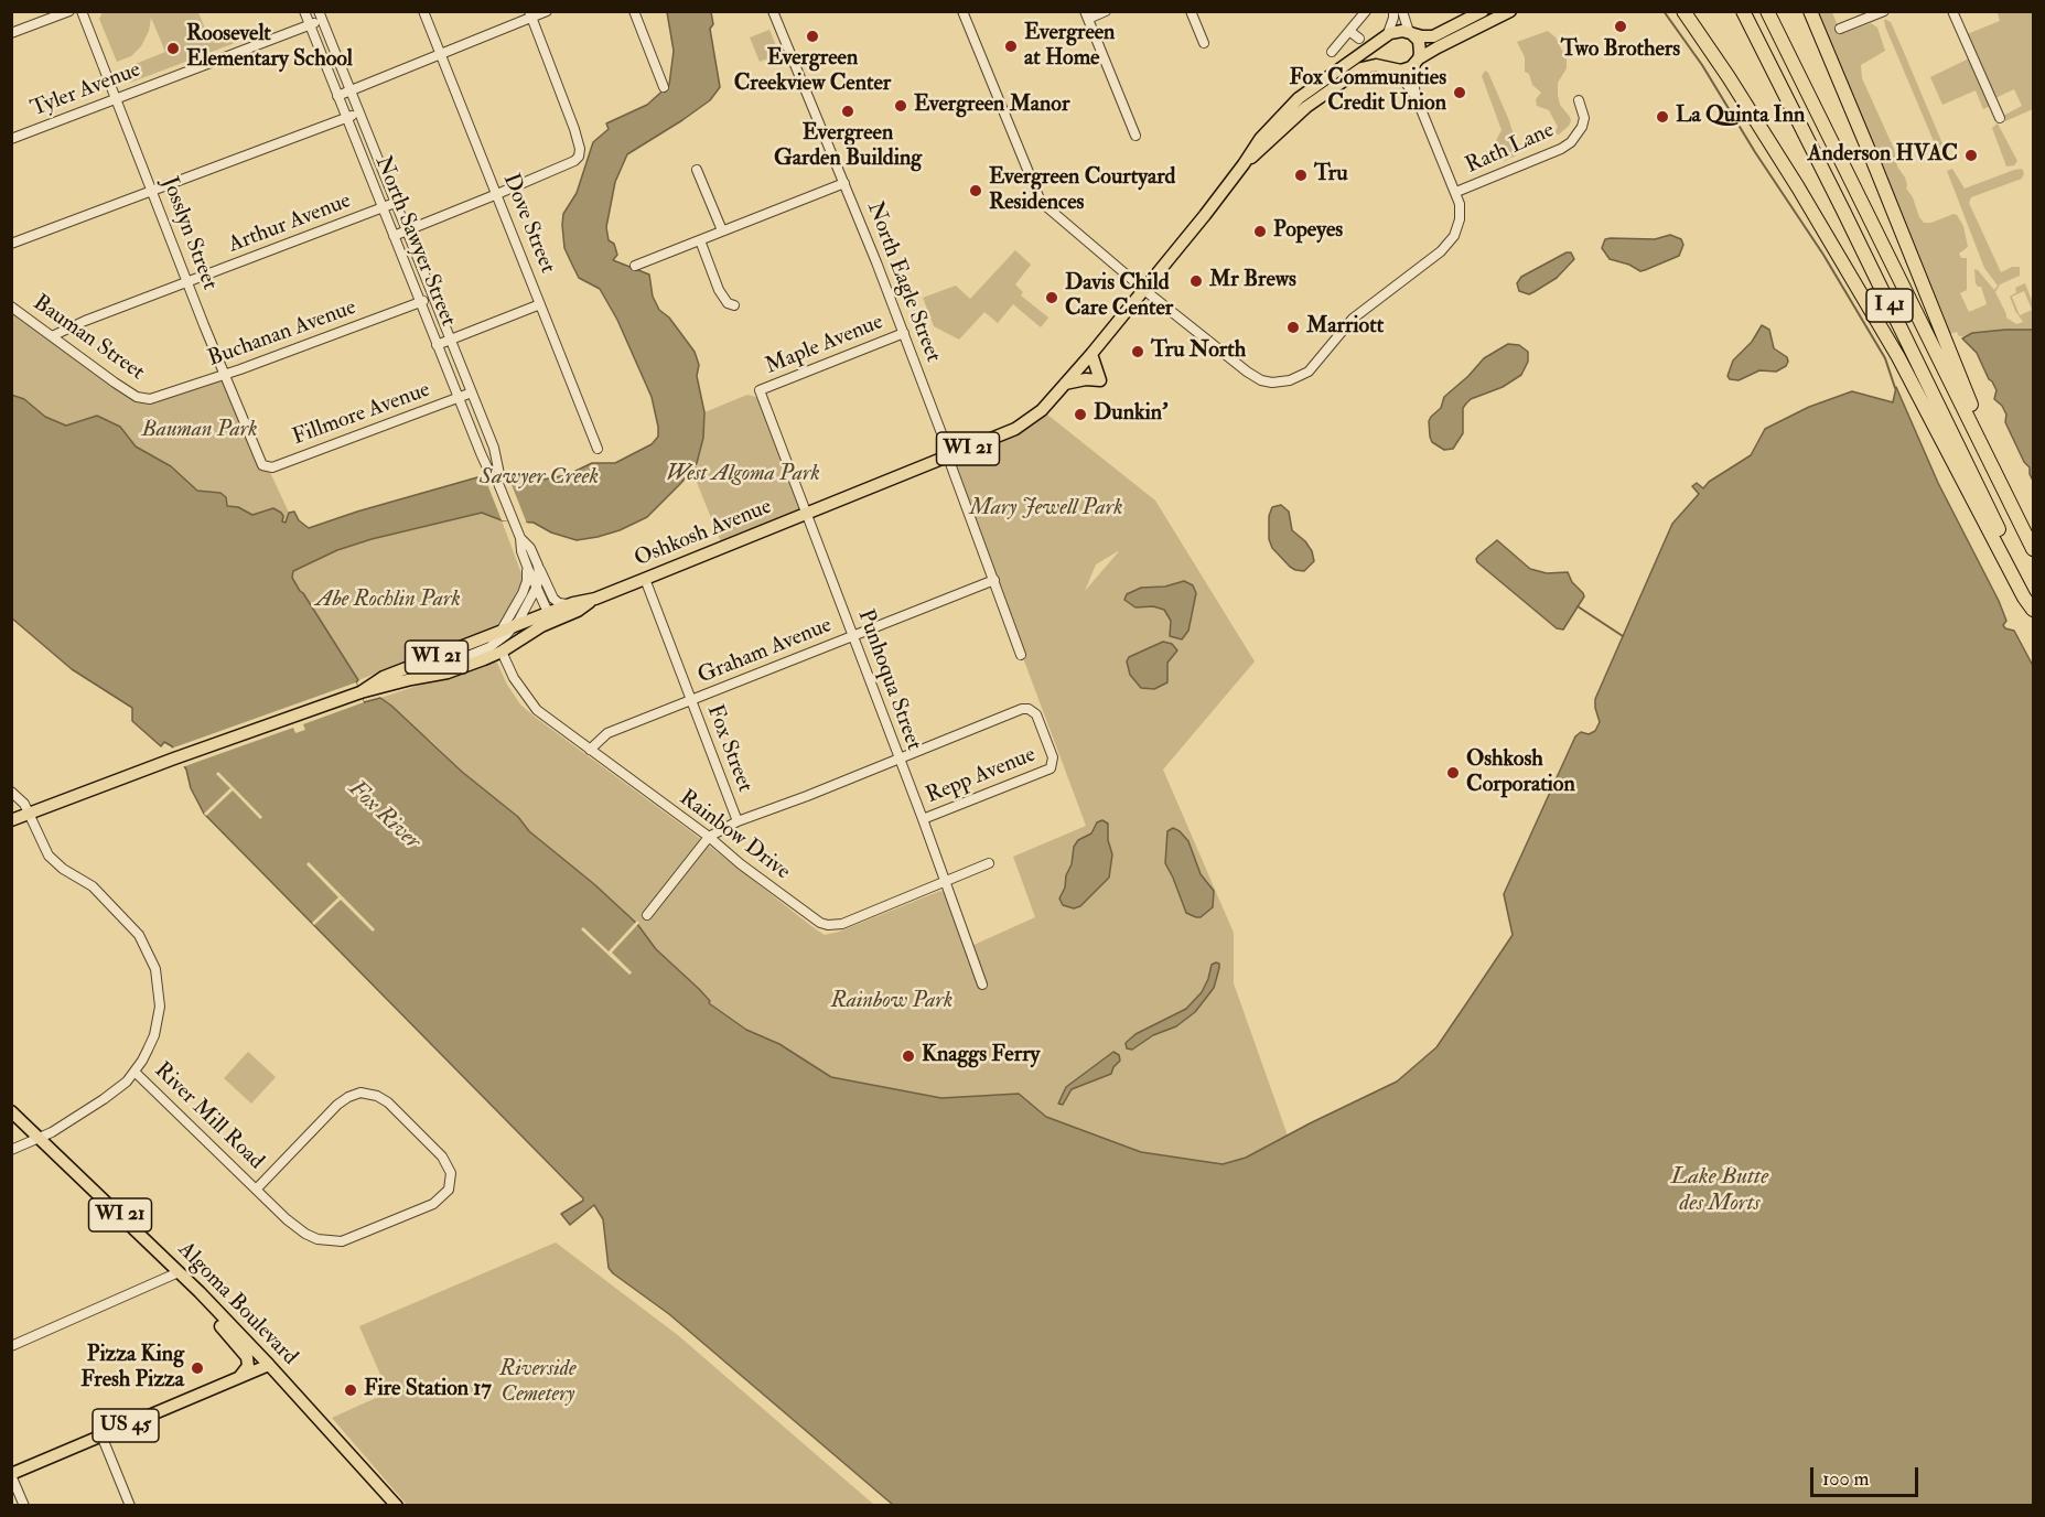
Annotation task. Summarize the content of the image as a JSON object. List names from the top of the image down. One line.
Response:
{"streets":{"highway":["I 41"],"main road":["WI 21","Oshkosh Avenue","Algoma Boulevard","US 45"],"street":["Tyler Avenue","Rath Lane","Arthur Avenue","Dove Street","Josslyn Street","North Sawyer Street","North Eagle Street","Buchanan Avenue","Bauman Street","Maple Avenue","Fillmore Avenue","Graham Avenue","Punhoqua Street","Fox Street","Repp Avenue","Rainbow Drive","River Mill Road"]},"crossings":[["Tyler Avenue","Josslyn Street"],["Tyler Avenue","North Sawyer Street"],["Arthur Avenue","Josslyn Street"],["Arthur Avenue","North Sawyer Street"],["Arthur Avenue","Bauman Street"],["Josslyn Street","Buchanan Avenue"],["Josslyn Street","Fillmore Avenue"],["North Sawyer Street","Buchanan Avenue"],["North Sawyer Street","Fillmore Avenue"],["North Sawyer Street","Oshkosh Avenue"],["North Eagle Street","Maple Avenue"],["North Eagle Street","Oshkosh Avenue"],["North Eagle Street","Graham Avenue"],["Buchanan Avenue","Bauman Street"],["Maple Avenue","Punhoqua Street"],["WI 21","Oshkosh Avenue"],["Oshkosh Avenue","Punhoqua Street"],["Oshkosh Avenue","Fox Street"],["Oshkosh Avenue","Rainbow Drive"],["Graham Avenue","Punhoqua Street"],["Graham Avenue","Fox Street"],["Graham Avenue","Rainbow Drive"],["Punhoqua Street","Repp Avenue"],["Punhoqua Street","Rainbow Drive"],["Algoma Boulevard","US 45"]],"water":["Sawyer Creek","Fox River","Lake Butte des Morts"],"parks":["Bauman Park","West Algoma Park","Mary Jewell Park","Abe Rochlin Park","Rainbow Park","Riverside Cemetery"],"places":["Two Brothers","Evergreen Creekview Center","Evergreen at Home","Roosevelt Elementary School","Fox Communities Credit Union","Evergreen Manor","Evergreen Garden Building","La Quinta Inn","Anderson HVAC","Tru","Evergreen Courtyard Residences","Popeyes","Mr Brews","Davis Child Care Center","Marriott","Tru North","Dunkin'","Oshkosh Corporation","Knaggs Ferry","Pizza King Fresh Pizza","Fire Station 17"],"scale_bar":"100 m"}
